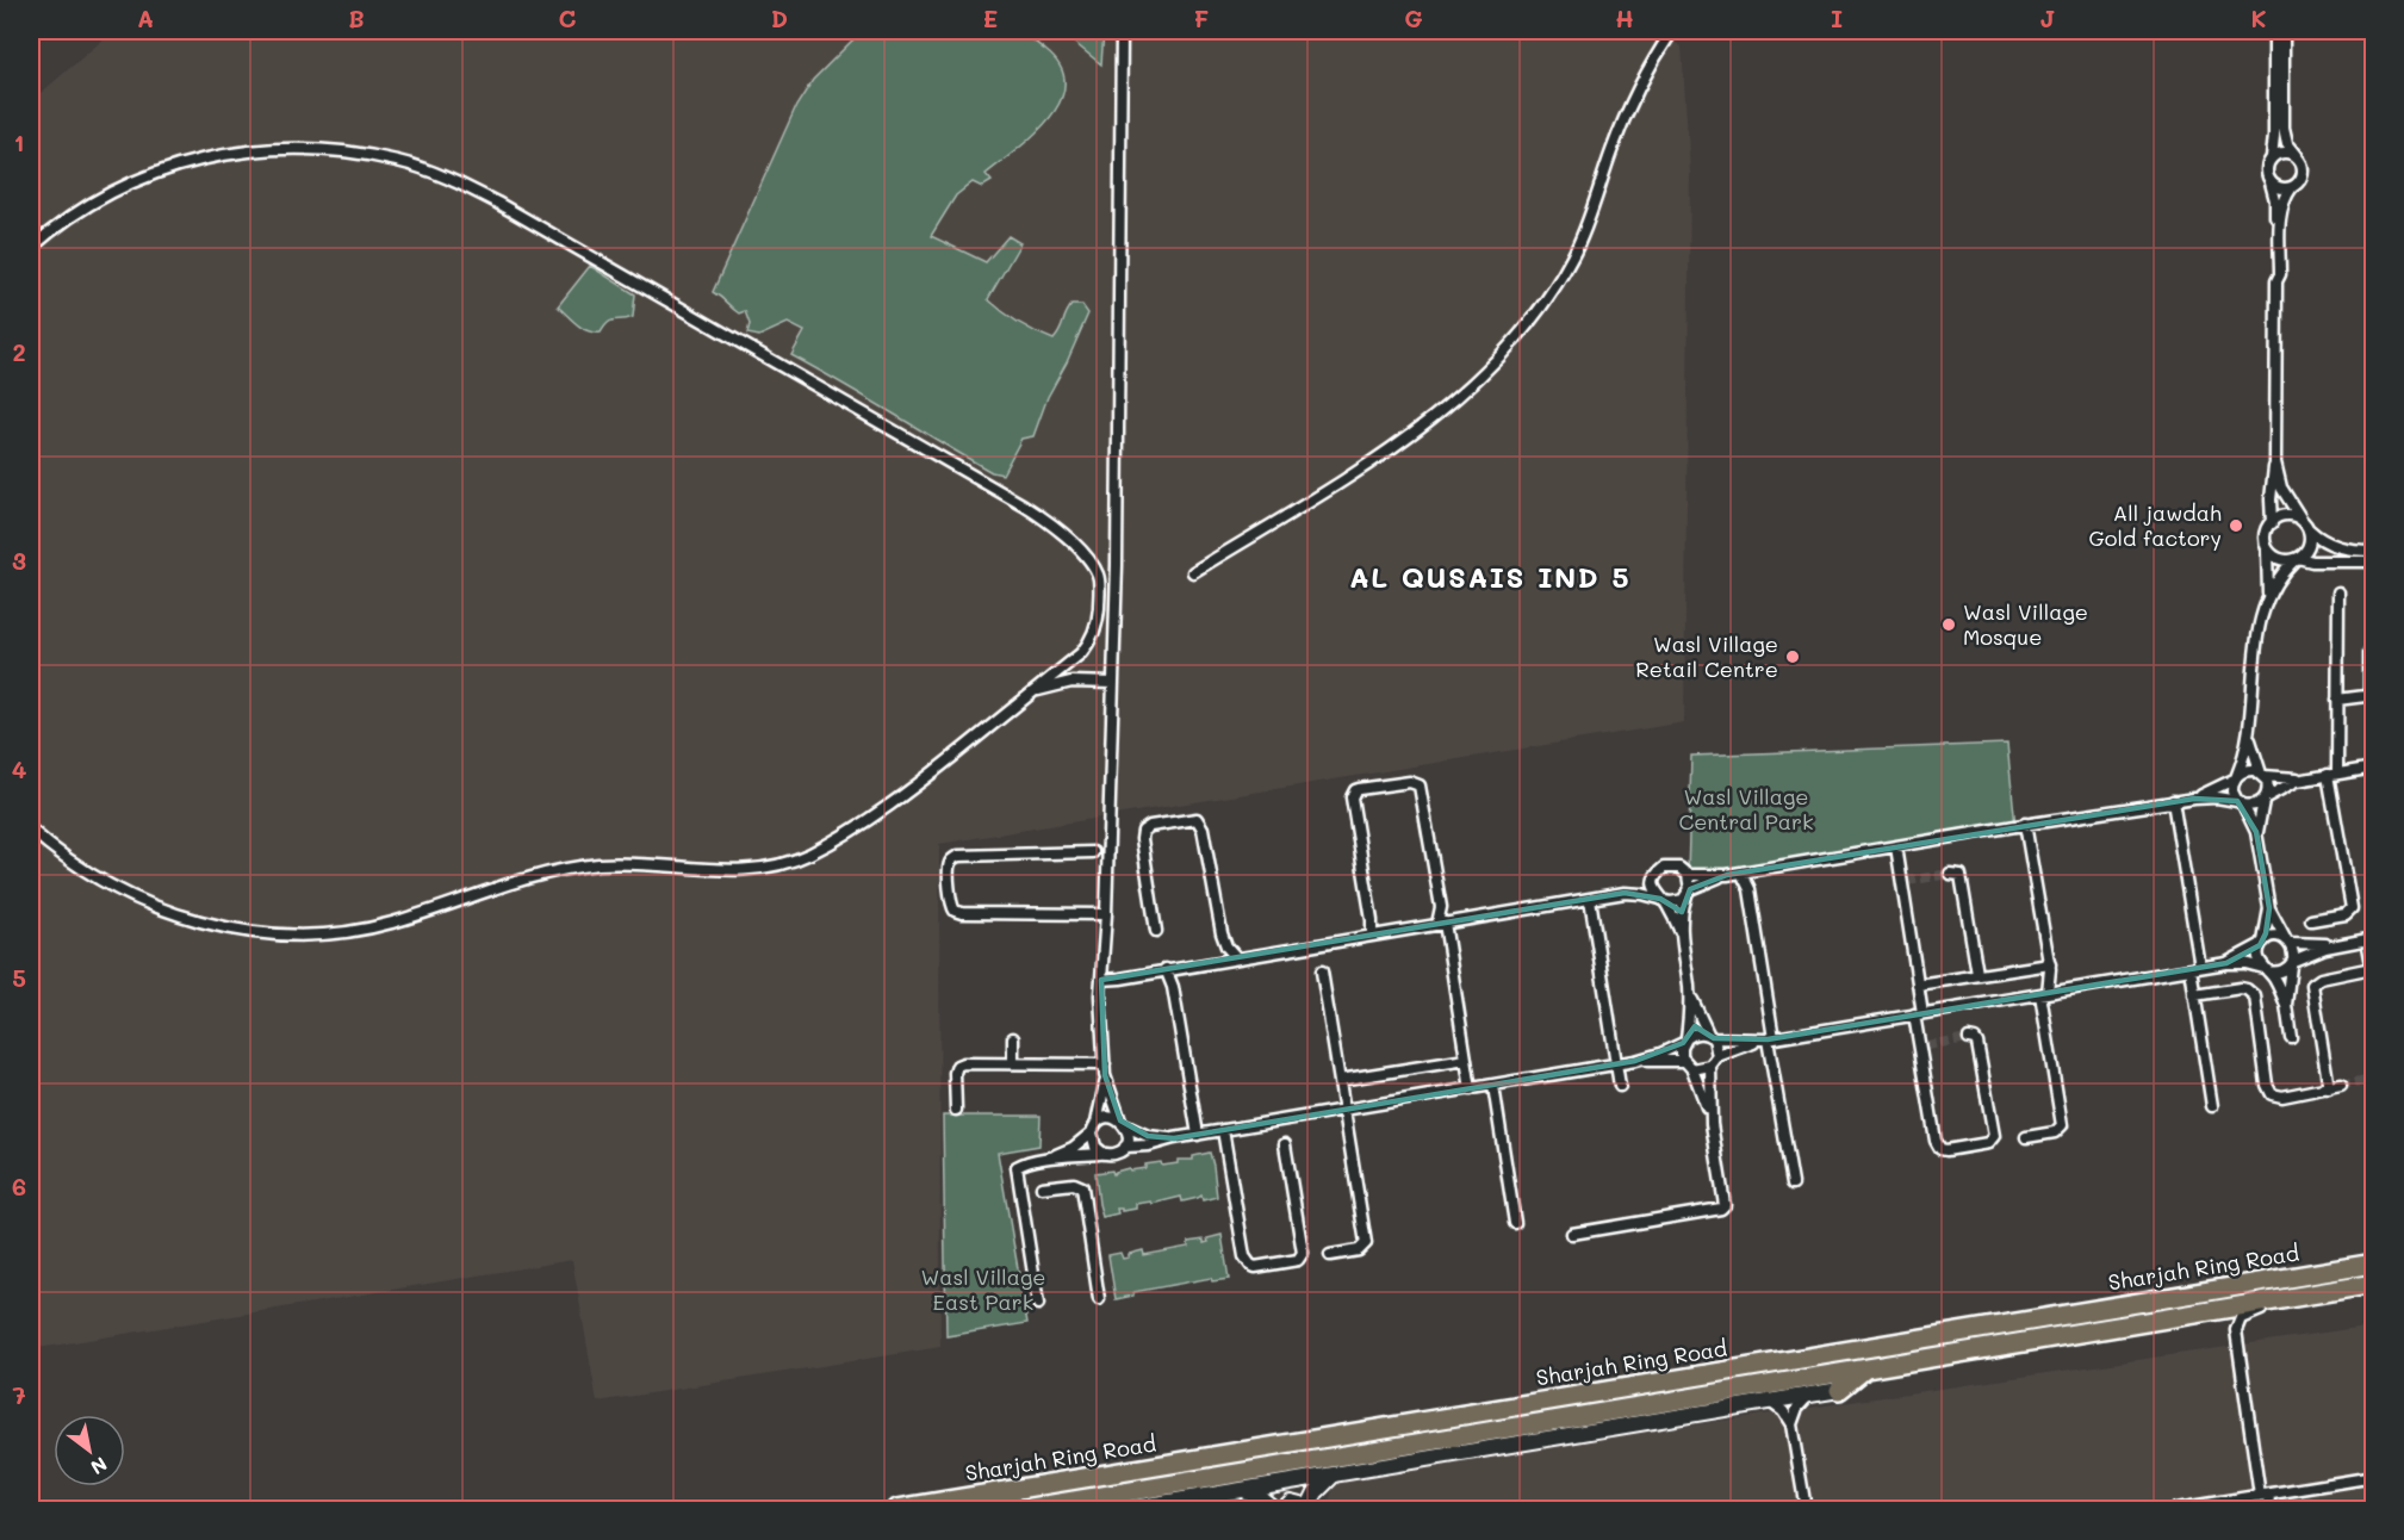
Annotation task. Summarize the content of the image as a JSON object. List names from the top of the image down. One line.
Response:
{"streets":{"highway":["Sharjah Ring Road"]},"districts":["AL QUSAIS IND 5"],"parks":["Wasl Village Central Park","Wasl Village East Park"],"places":["All jawdah Gold factory","Wasl Village Mosque","Wasl Village Retail Centre"],"north":"bottom right","grid":{"columns":["A","B","C","D","E","F","G","H","I","J","K"],"rows":["1","2","3","4","5","6","7"]}}
